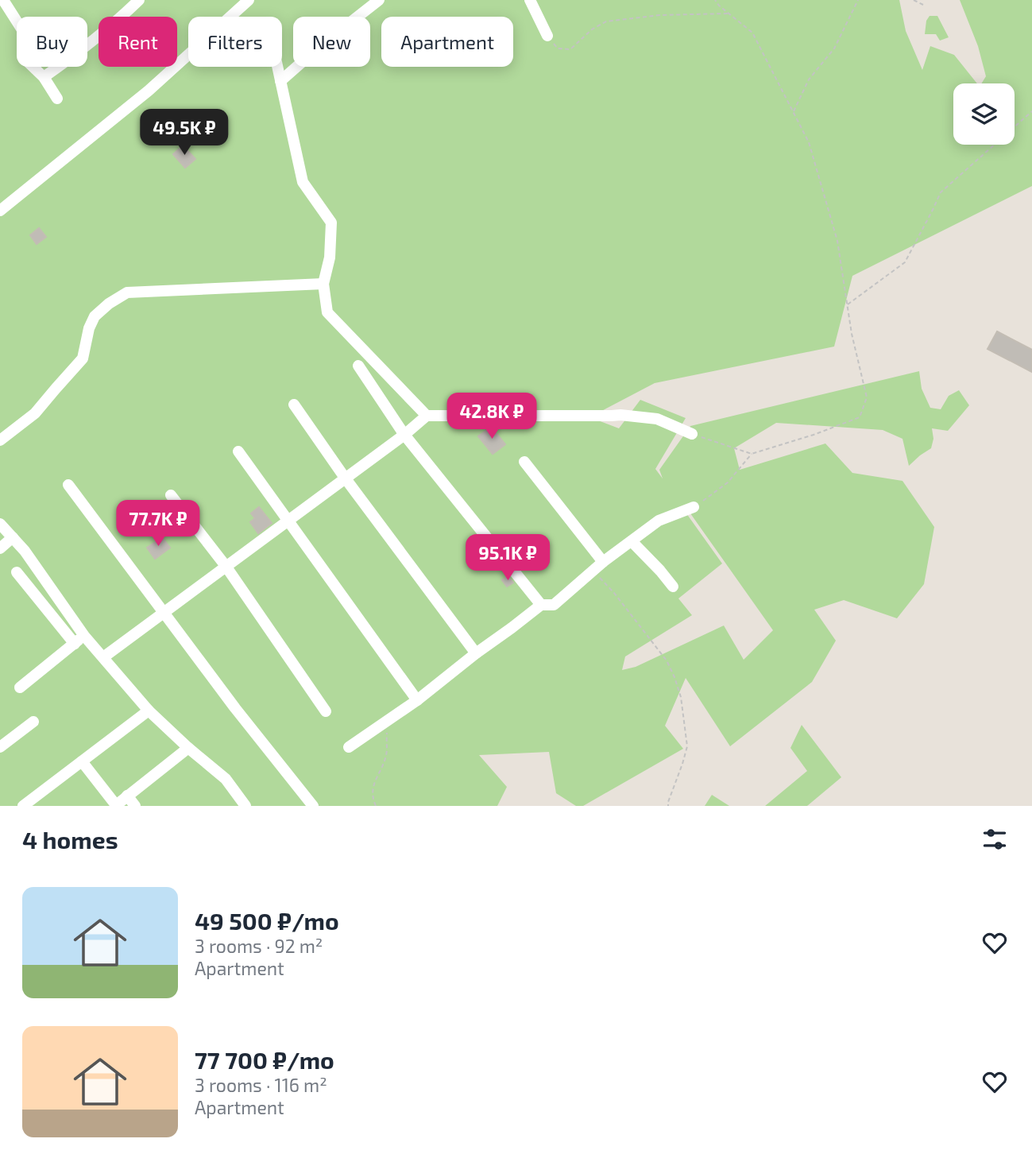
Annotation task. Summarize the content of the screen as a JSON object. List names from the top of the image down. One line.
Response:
{"page":{"chip":["Buy","Rent","Filters","New","Apartment"],"price":["49.5K ₽","42.8K ₽","77.7K ₽","95.1K ₽"],"heading":"4 homes","list":[{"name":"49 500 ₽/mo","note":"3 rooms · 92 m² · Apartment"},{"name":"77 700 ₽/mo","note":"3 rooms · 116 m² · Apartment"}]}}
